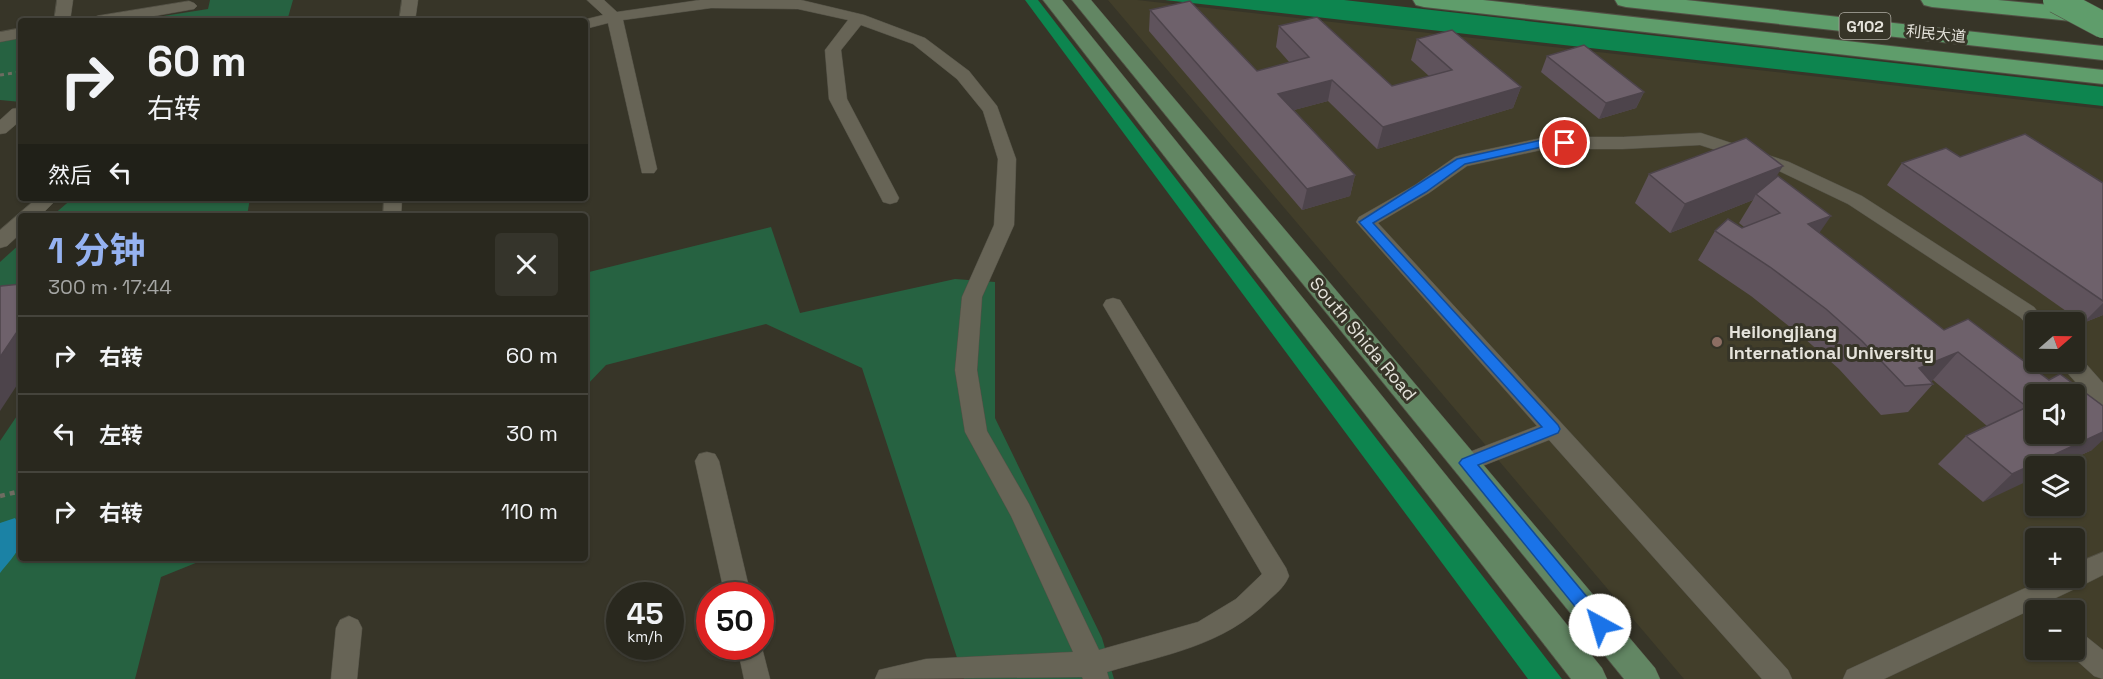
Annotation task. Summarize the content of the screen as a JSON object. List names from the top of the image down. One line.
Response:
{"streets":{"highway":["G102","利民大道"],"main road":["South Shida Road"]},"places":["Heilongjiang International University"],"north":"right","page":{"turn":["60 m","右转"],"then":"然后","heading":["1 分钟","300 m · 17:44"],"map_buttons":["+","−"],"list":[{"name":"右转","value":"60 m"},{"name":"左转","value":"30 m"},{"name":"右转","value":"110 m"}],"speed":"45 km/h","limit":"50"}}
